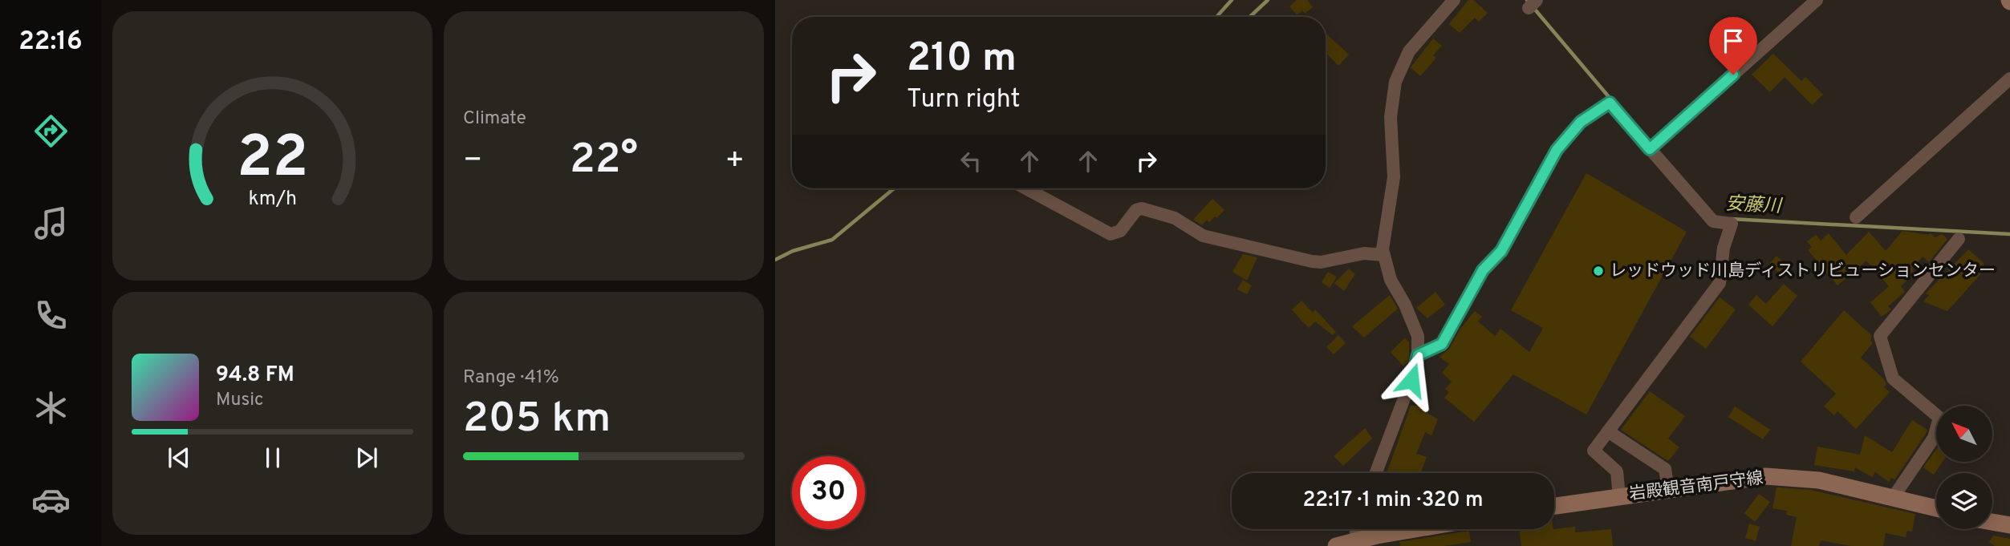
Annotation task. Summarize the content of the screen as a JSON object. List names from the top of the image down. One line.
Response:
{"streets":{"main road":["岩殿観音南戸守線"]},"water":["安藤川"],"places":["レッドウッド川島ディストリビューションセンター"],"north":"top left","page":{"tabs":"22:16","tile":["Climate",["Range · 41%","205 km"]],"turn":["210 m","Turn right"],"heat":["−","22°","+"],"song":["94.8 FM","Music"],"limit":"30","trip":"22:17 · 1 min · 320 m","gauge":["22","km/h"]}}
